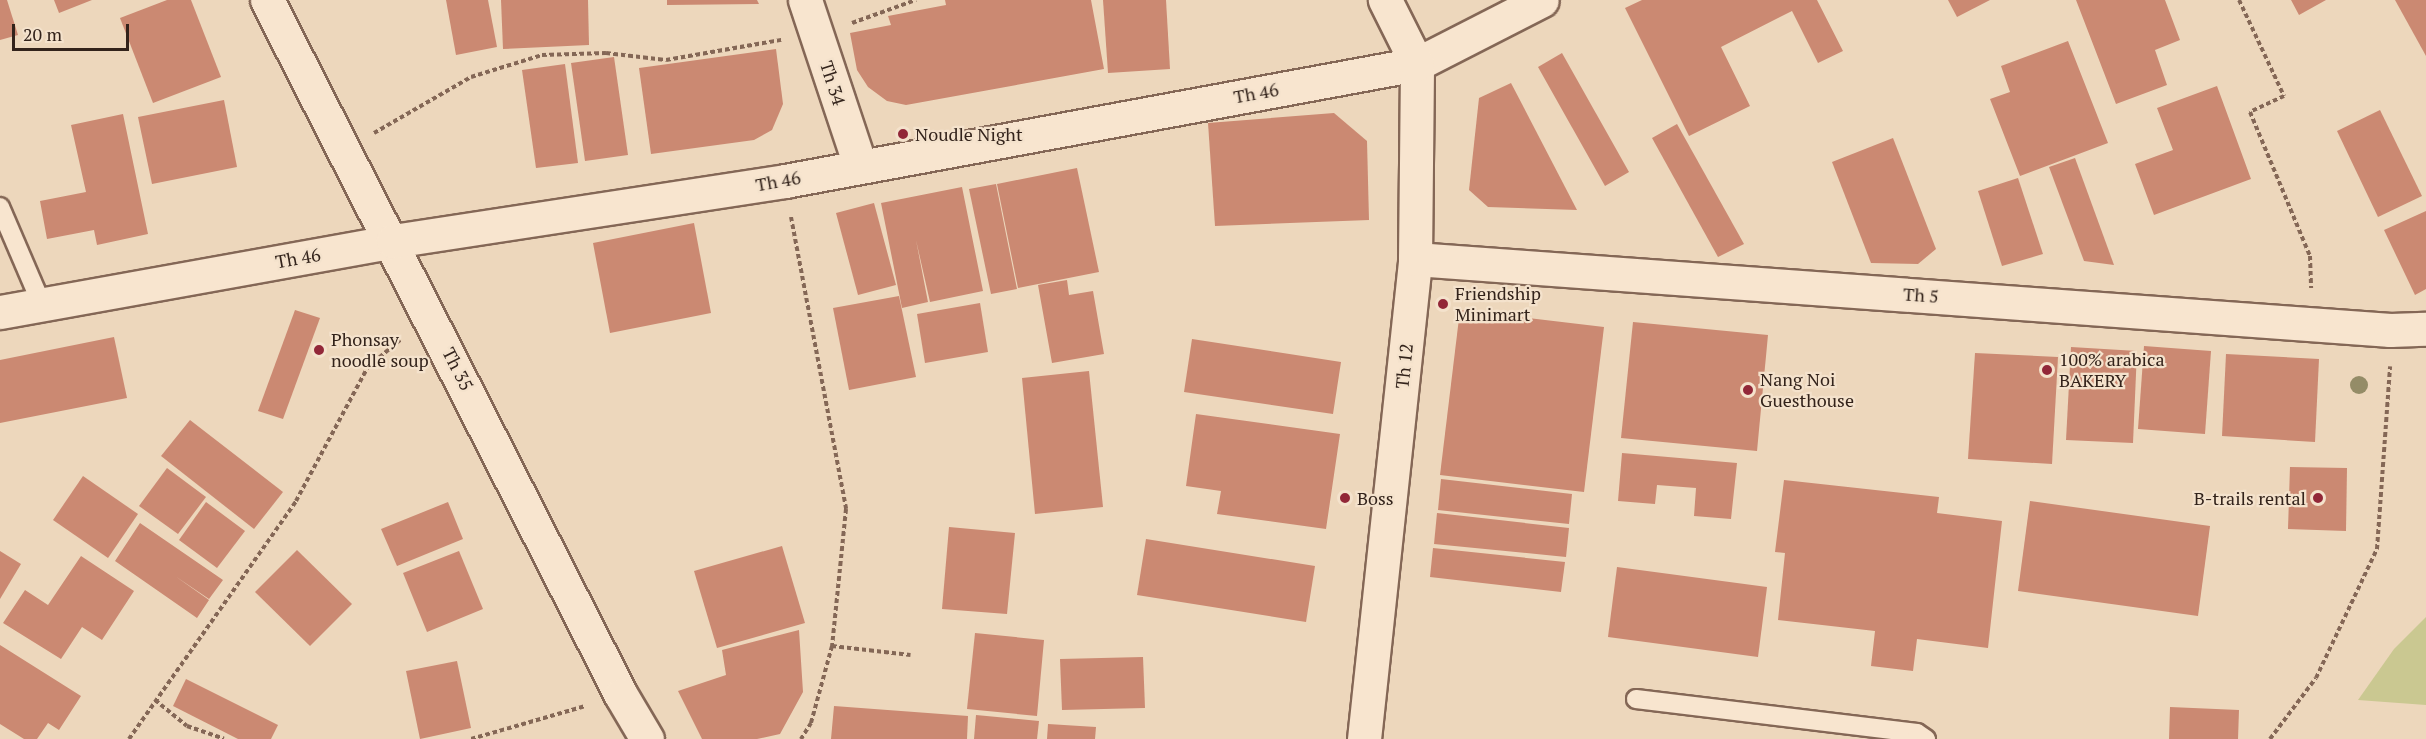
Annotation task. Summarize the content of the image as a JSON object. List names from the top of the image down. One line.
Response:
{"streets":{"street":["Th 34","Th 46","Th 5","Th 12","Th 35"]},"crossings":[["Th 34","Th 46"],["Th 46","Th 12"],["Th 46","Th 35"],["Th 5","Th 12"]],"places":["Noudle Night","Friendship Minimart","Phonsay noodle soup","100% arabica BAKERY","Nang Noi Guesthouse","Boss","B-trails rental"],"scale_bar":"20 m"}
